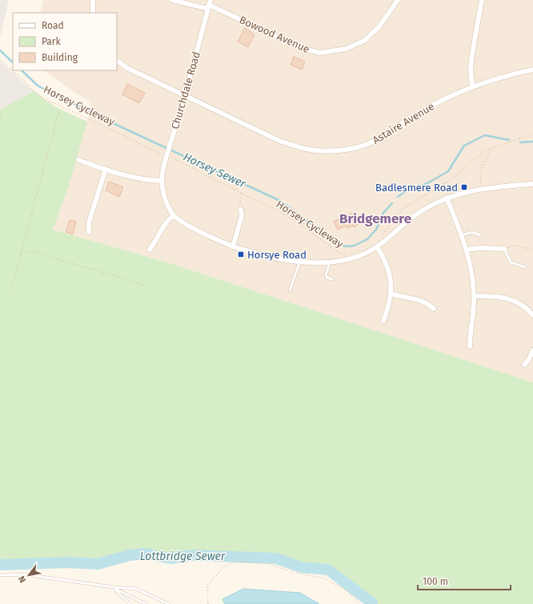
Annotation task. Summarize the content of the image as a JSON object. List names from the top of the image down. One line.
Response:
{"streets":{"street":["Bowood Avenue","Churchdale Road","Astaire Avenue"],"path":["Horsey Cycleway"]},"crossings":[["Bowood Avenue","Churchdale Road"],["Churchdale Road","Horsey Cycleway"],["Churchdale Road","Astaire Avenue"]],"districts":["Bridgemere"],"water":["Horsey Sewer","Lottbridge Sewer"],"places":{"transit":["Badlesmere Road","Horsye Road"]},"legend":["Road","Park","Building"],"scale_bar":"100 m","north":"bottom left"}
